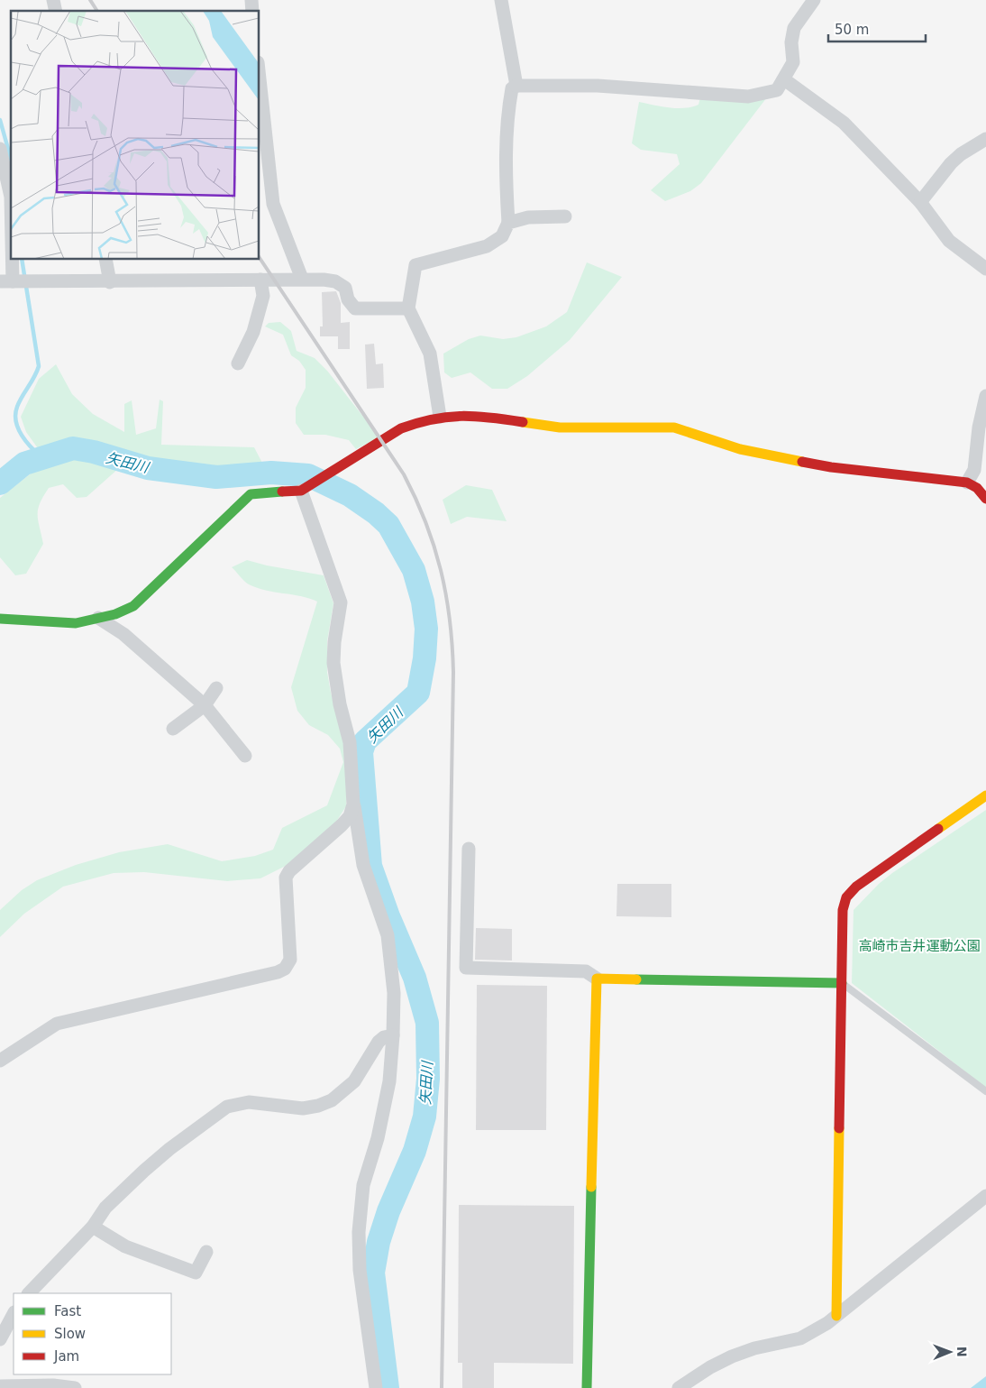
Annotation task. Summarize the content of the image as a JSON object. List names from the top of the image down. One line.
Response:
{"water":["矢田川"],"parks":["高崎市吉井運動公園"],"legend":["Fast","Slow","Jam"],"scale_bar":"50 m","north":"right"}
